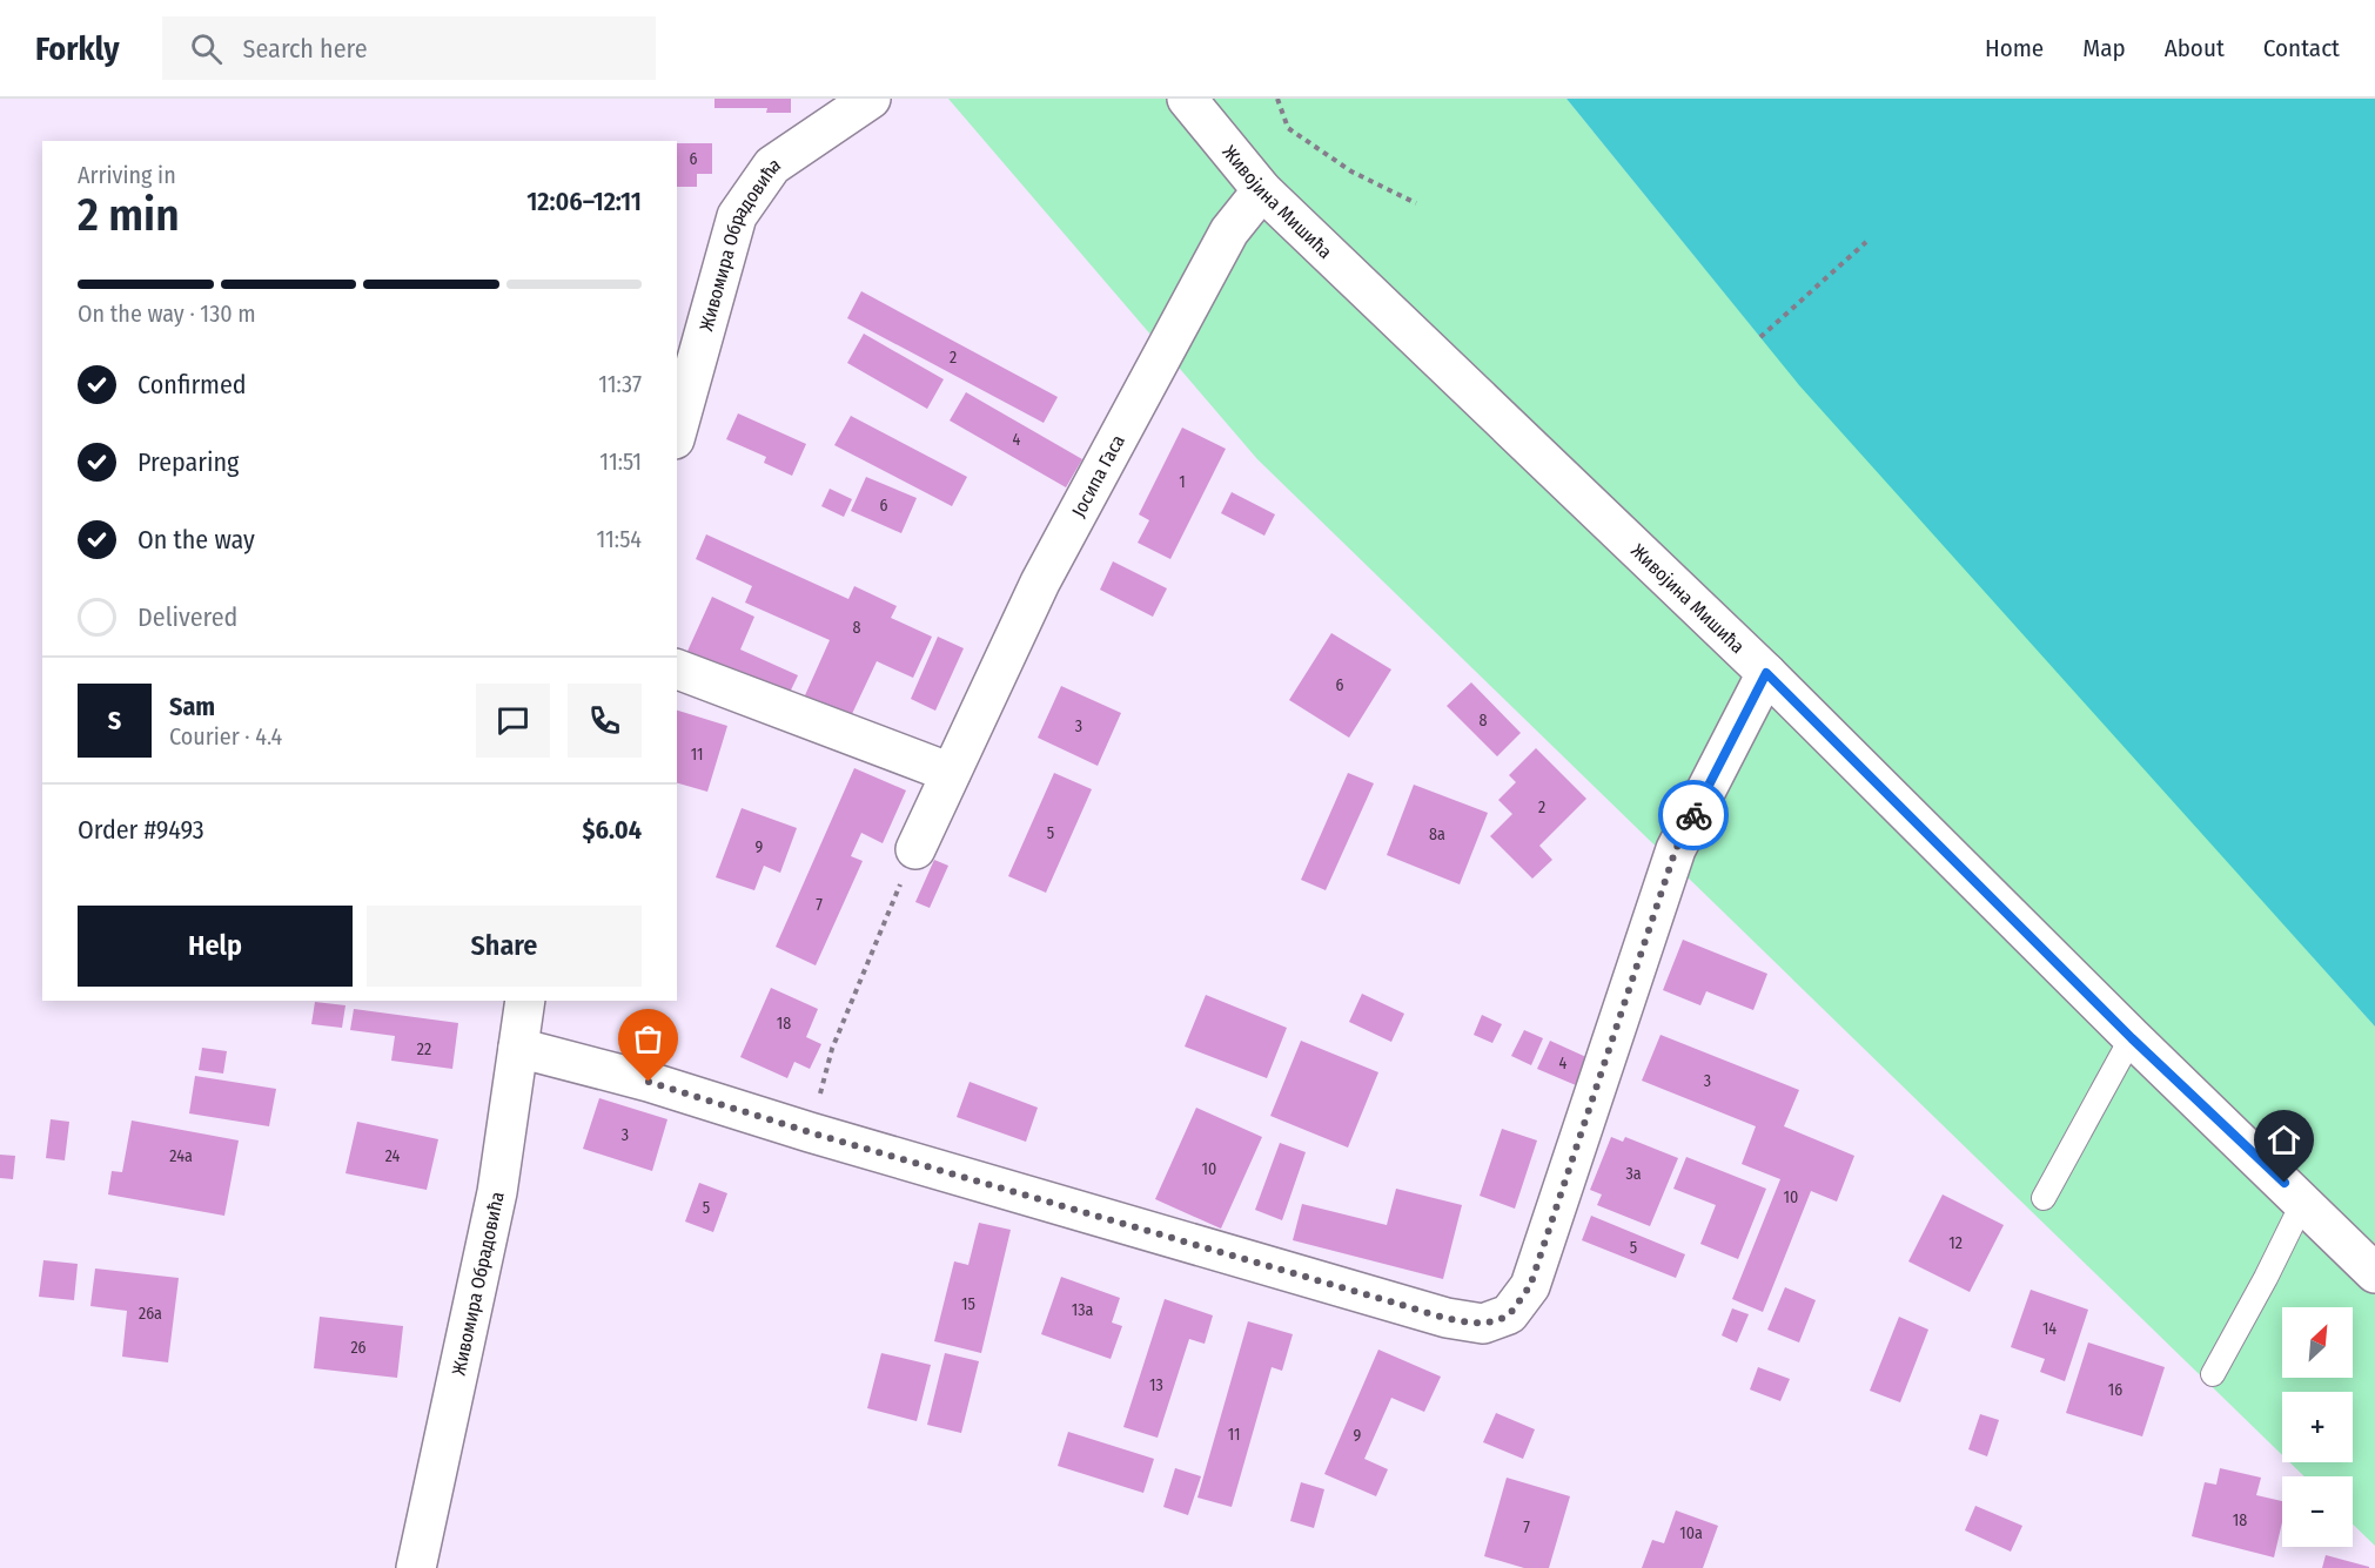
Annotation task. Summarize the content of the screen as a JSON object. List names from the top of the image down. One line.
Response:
{"streets":{"street":["Живојина Мишића","Живомира Обрадовића","Јосипа Гаса"]},"crossings":[["Живојина Мишића","Јосипа Гаса"]],"house_numbers":["6","2","4","1","6","8","6","8","3","11","2","5","8a","9","7","18","22","4","3","3","24a","24","10","3a","10","5","12","5","15","13a","26a","14","26","13","16","11","9","18","7","10a"],"north":"top right","page":{"header":"Forkly","search":"Search here","nav":["Home","Map","About","Contact"],"heading":["2 min","Arriving in","12:06–12:11"],"panel":["Sam","Courier · 4.4","Order #9493","$6.04"],"bar":"On the way · 130 m","list":[["Confirmed","11:37"],["Preparing","11:51"],["On the way","11:54"],"Delivered"],"round":"S","buttons":["Help","Share"],"map_buttons":["+","−"]}}
